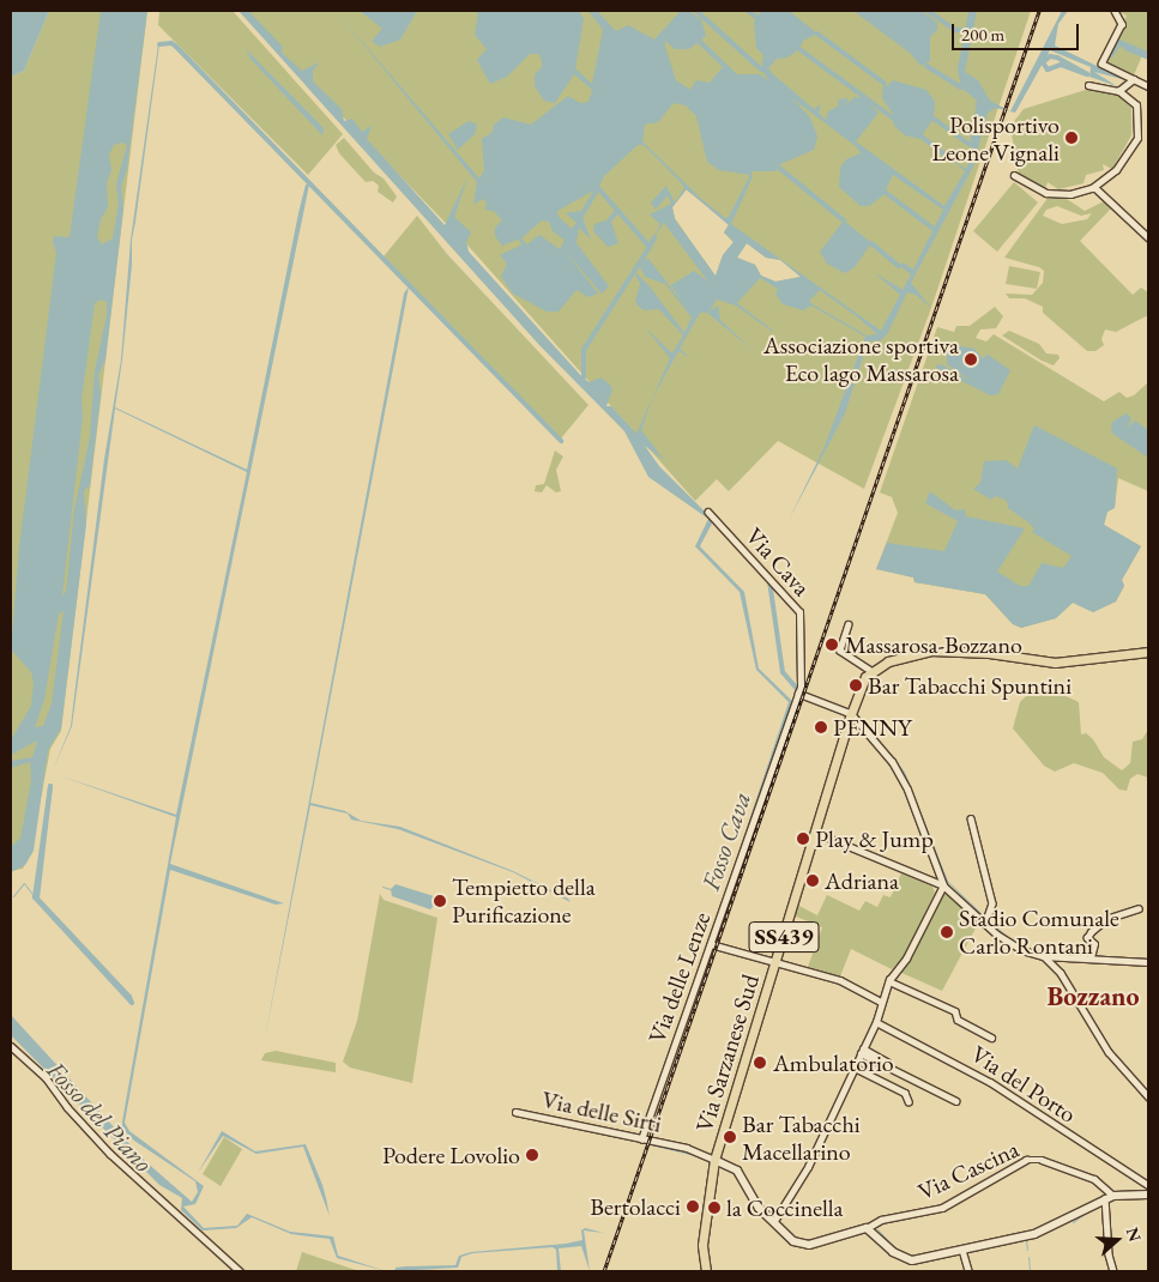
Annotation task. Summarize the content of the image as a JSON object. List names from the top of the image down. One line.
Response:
{"streets":{"main road":["SS439","Via Sarzanese Sud"],"street":["Via Cava","Via delle Lenze","Via del Porto","Via delle Sirti","Via Cascina"]},"crossings":[["Via Cava","Via delle Lenze"],["SS439","Via Sarzanese Sud"],["Via delle Lenze","Via delle Sirti"],["Via Sarzanese Sud","Via delle Sirti"]],"districts":["Bozzano"],"water":["Fosso Cava","Fosso del Piano"],"places":["Polisportivo Leone Vignali","Associazione sportiva Eco lago Massarosa","Massarosa-Bozzano","Bar Tabacchi Spuntini","PENNY","Play & Jump","Adriana","Tempietto della Purificazione","Stadio Comunale Carlo Rontani","Ambulatorio","Bar Tabacchi Macellarino","Podere Lovolio","Bertolacci","la Coccinella"],"scale_bar":"200 m","north":"right"}
